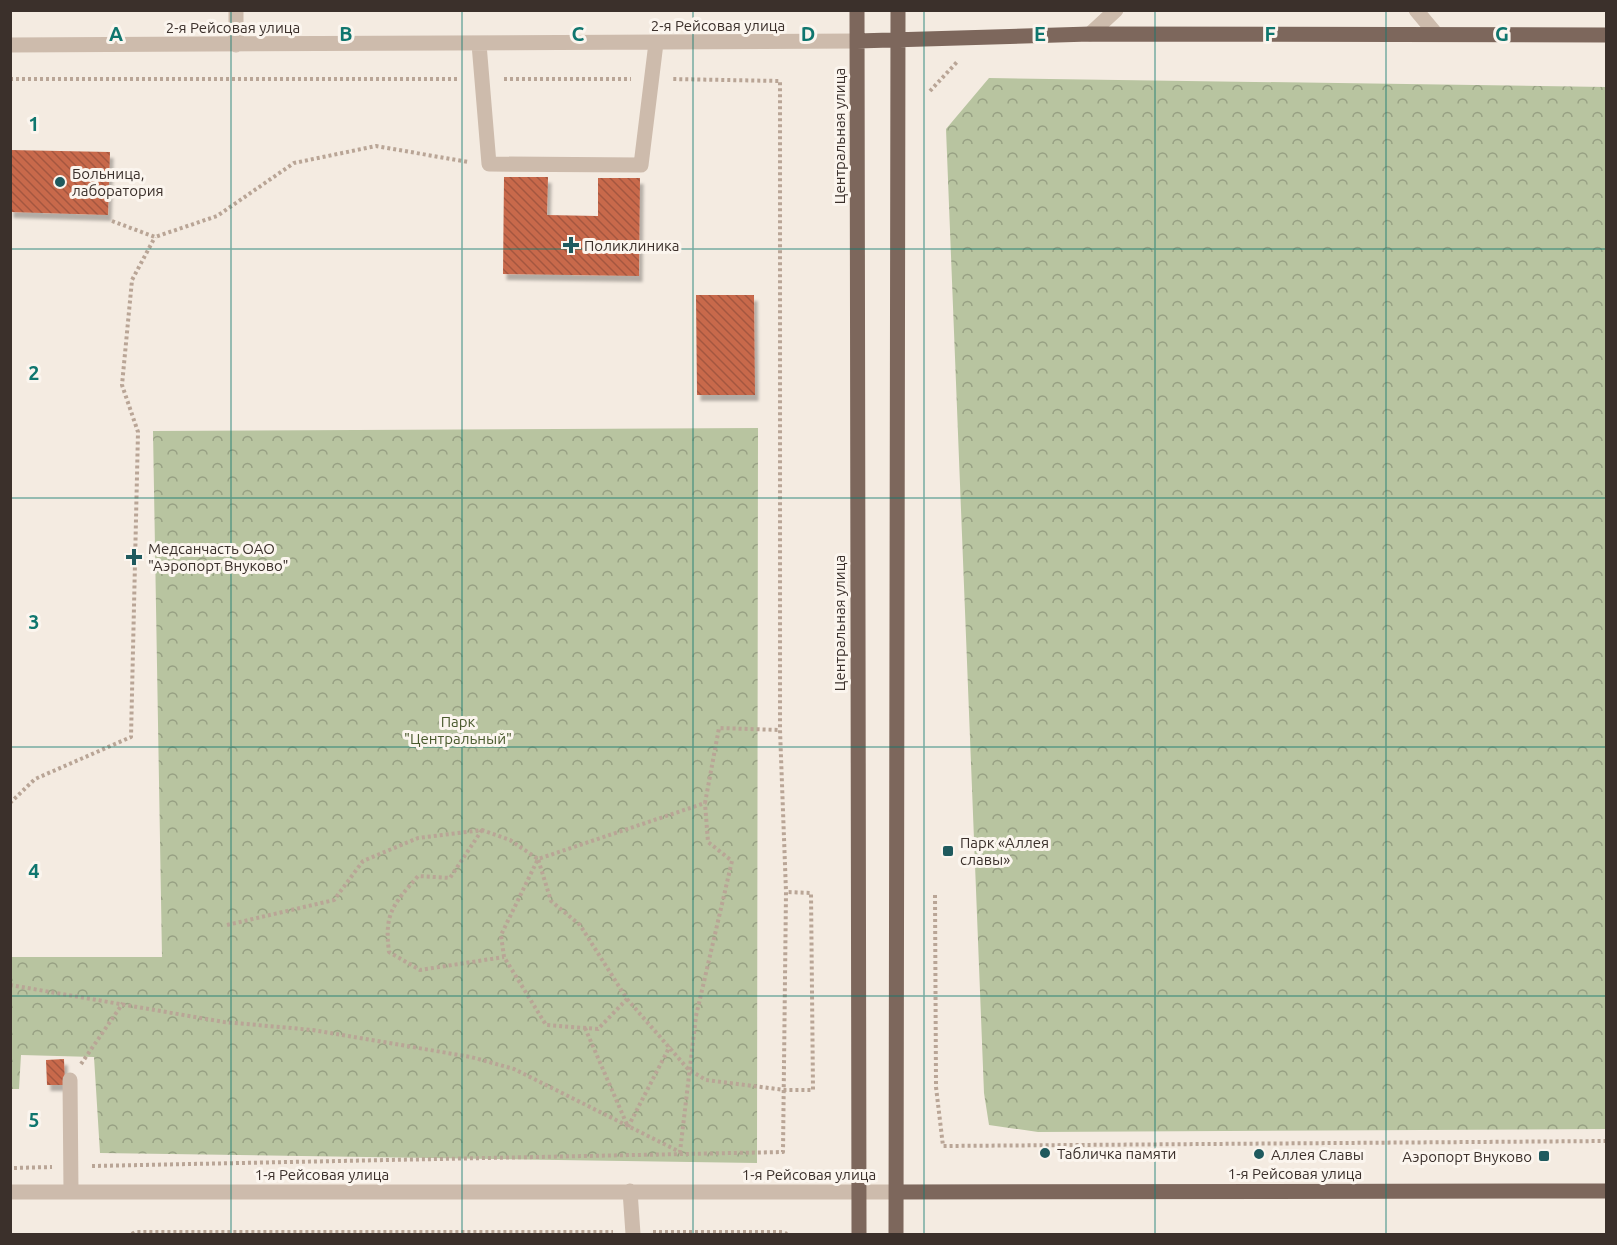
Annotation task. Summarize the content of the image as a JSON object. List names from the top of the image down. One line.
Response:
{"streets":{"main road":["2-я Рейсовая улица","Центральная улица","1-я Рейсовая улица"]},"crossings":[["2-я Рейсовая улица","Центральная улица"],["Центральная улица","1-я Рейсовая улица"]],"parks":["Парк \"Центральный\""],"places":{"other":["Больница, лаборатория","Табличка памяти","Аллея Славы"],"health":["Поликлиника","Медсанчасть ОАО \"Аэропорт Внуково\""],"transit":["Парк «Аллея славы»","Аэропорт Внуково"]},"grid":{"columns":["A","B","C","D","E","F","G"],"rows":["1","2","3","4","5"]}}
